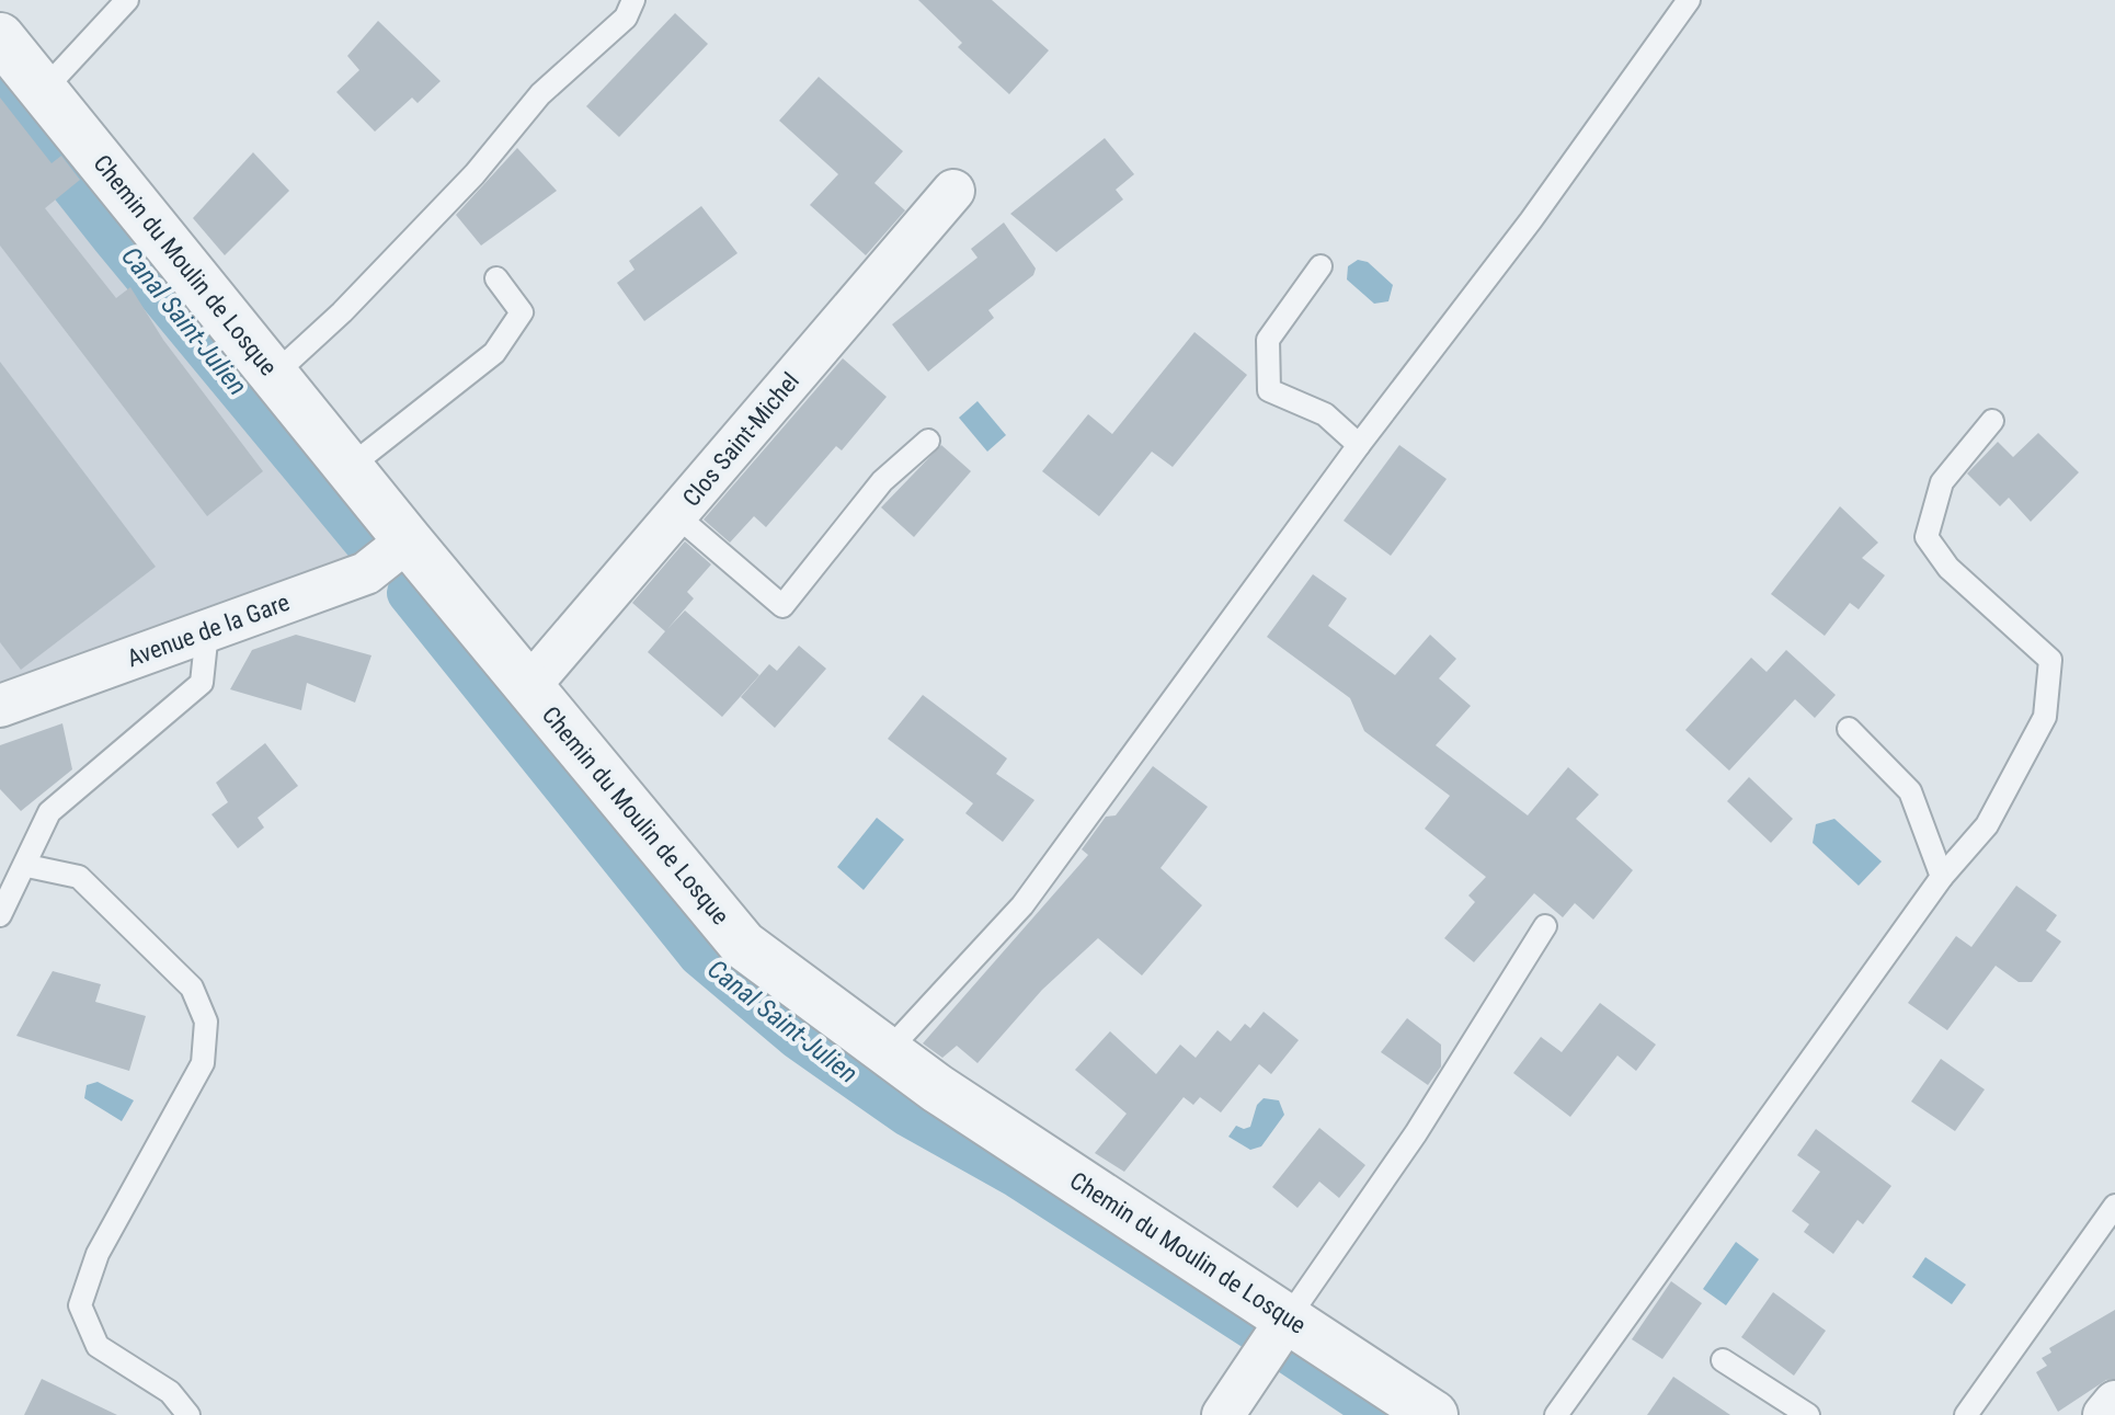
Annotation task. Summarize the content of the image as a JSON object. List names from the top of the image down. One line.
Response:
{"streets":{"street":["Chemin du Moulin de Losque","Clos Saint-Michel","Avenue de la Gare"]},"crossings":[["Chemin du Moulin de Losque","Clos Saint-Michel"],["Chemin du Moulin de Losque","Avenue de la Gare"]],"water":["Canal Saint-Julien"]}
